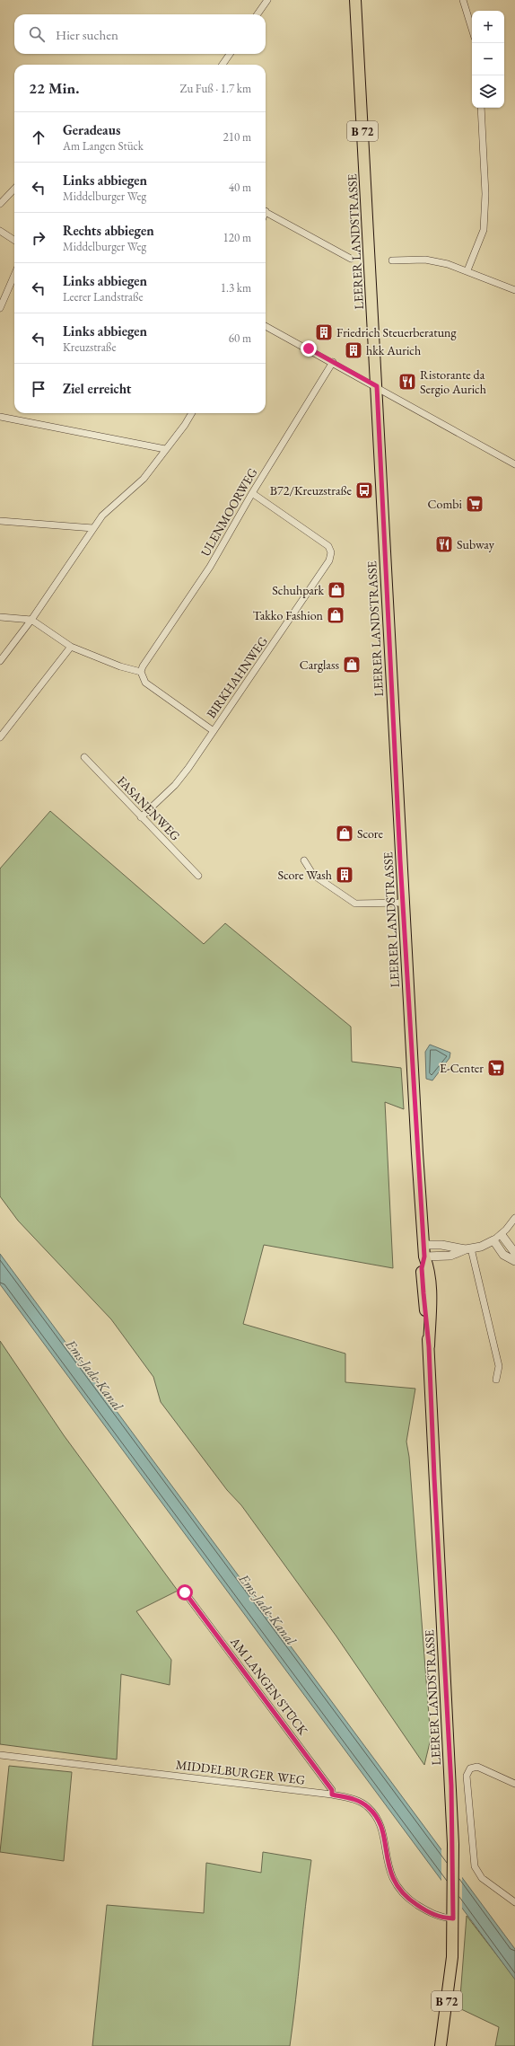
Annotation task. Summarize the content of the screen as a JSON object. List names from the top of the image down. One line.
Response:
{"streets":{"main road":["B 72","LEERER LANDSTRASSE"],"street":["ULENMOORWEG","BIRKHAHNWEG","FASANENWEG","AM LANGEN STÜCK","MIDDELBURGER WEG"]},"crossings":[["LEERER LANDSTRASSE","MIDDELBURGER WEG"],["ULENMOORWEG","BIRKHAHNWEG"],["BIRKHAHNWEG","FASANENWEG"],["AM LANGEN STÜCK","MIDDELBURGER WEG"]],"water":["Ems-Jade-Kanal"],"places":{"building":["Friedrich Steuerberatung","hkk Aurich","Score Wash"],"restaurant":["Ristorante da Sergio Aurich","Subway"],"bus stop":["B72/Kreuzstraße"],"supermarket":["Combi","E-Center"],"shop":["Schuhpark","Takko Fashion","Carglass","Score"]},"page":{"map_buttons":["+","−"],"search":"Hier suchen","heading":["22 Min.","Zu Fuß · 1.7 km"],"list":[["Geradeaus","Am Langen Stück","210 m"],["Links abbiegen","Middelburger Weg","40 m"],["Rechts abbiegen","Middelburger Weg","120 m"],["Links abbiegen","Leerer Landstraße","1.3 km"],["Links abbiegen","Kreuzstraße","60 m"],"Ziel erreicht"]}}
